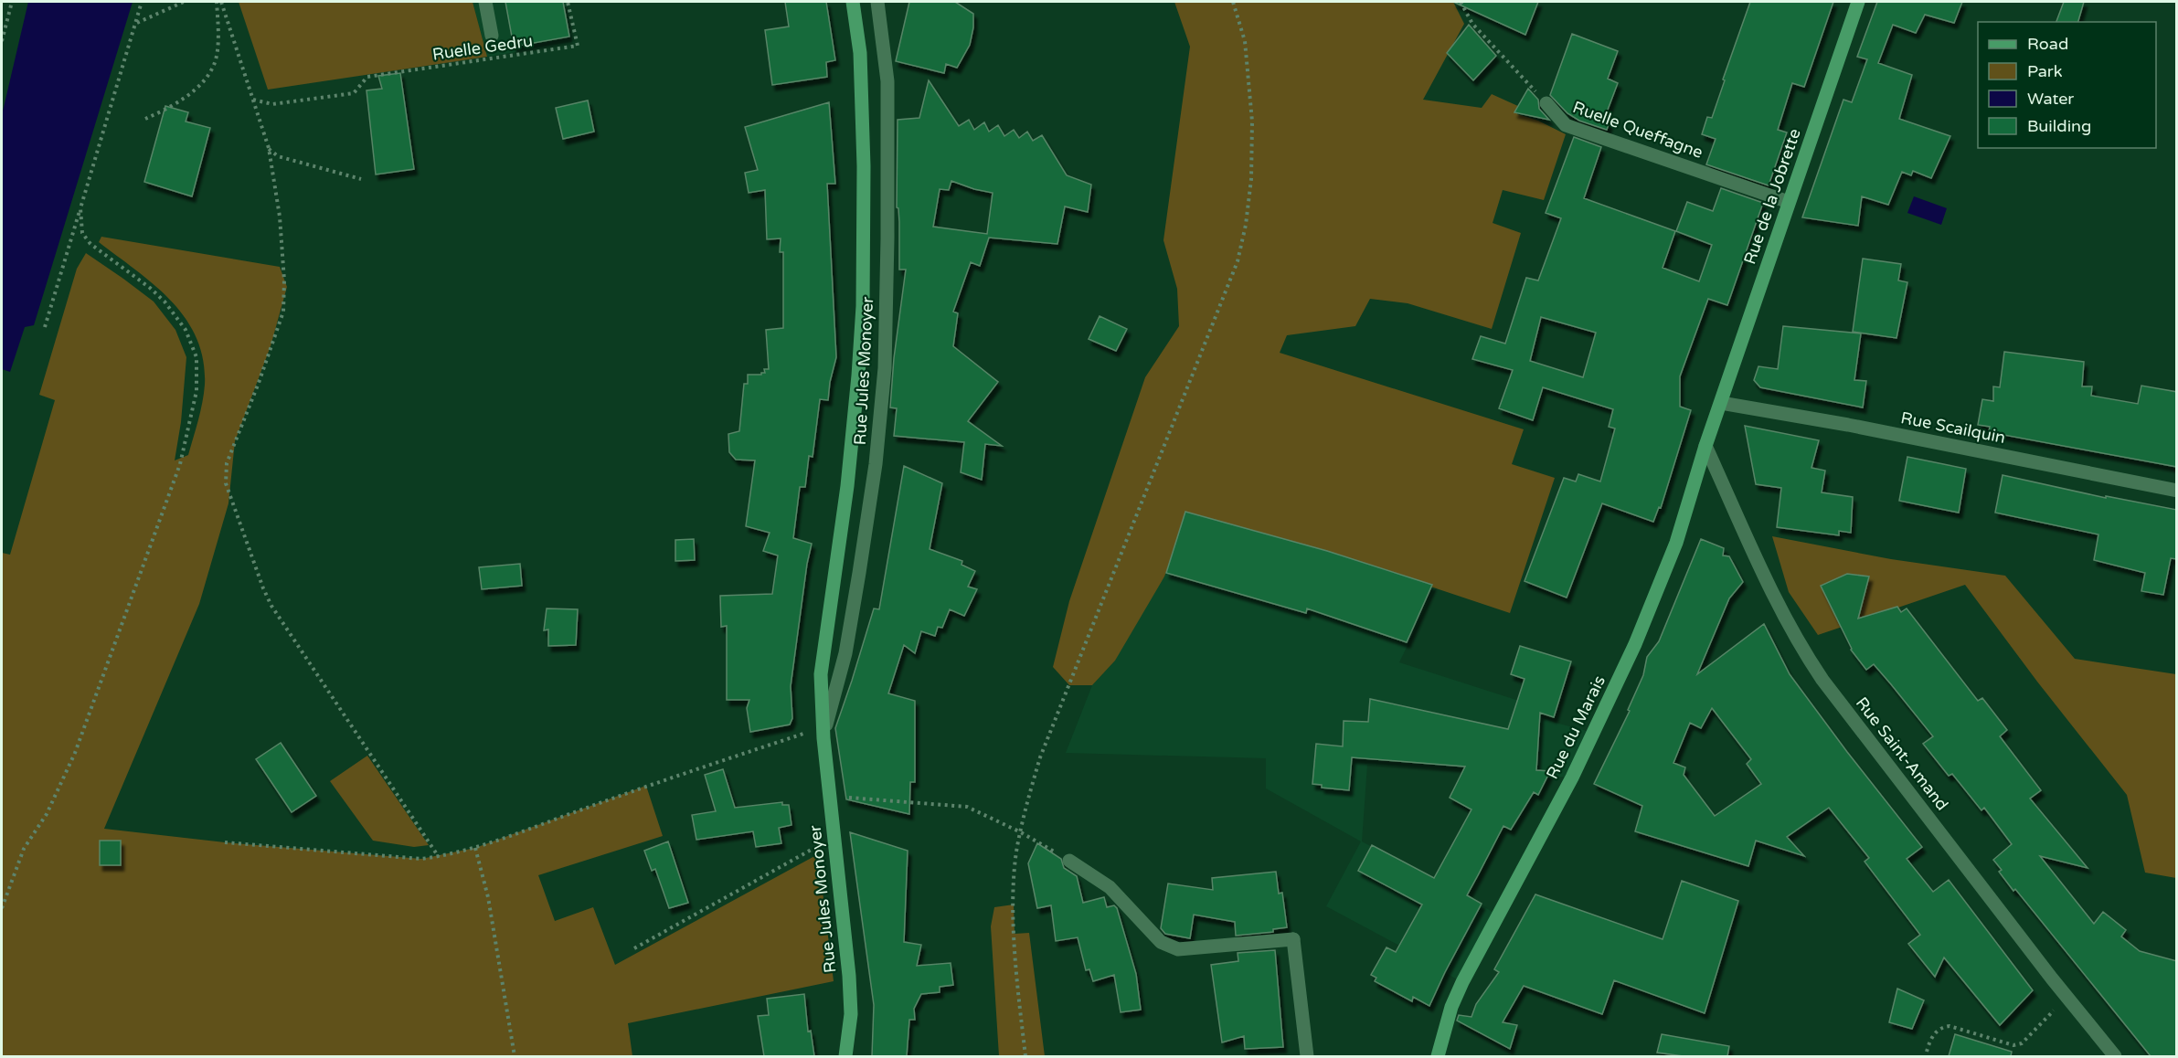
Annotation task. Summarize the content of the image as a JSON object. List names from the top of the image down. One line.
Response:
{"streets":{"street":["Ruelle Queffagne","Rue de la Jobrette","Rue Jules Monoyer","Rue Scailquin","Rue du Marais","Rue Saint-Amand"],"path":["Ruelle Gedru"]},"crossings":[["Ruelle Queffagne","Rue de la Jobrette"],["Rue de la Jobrette","Rue Scailquin"],["Rue de la Jobrette","Rue du Marais"],["Rue Scailquin","Rue du Marais"],["Rue du Marais","Rue Saint-Amand"]],"legend":["Road","Park","Water","Building"]}
